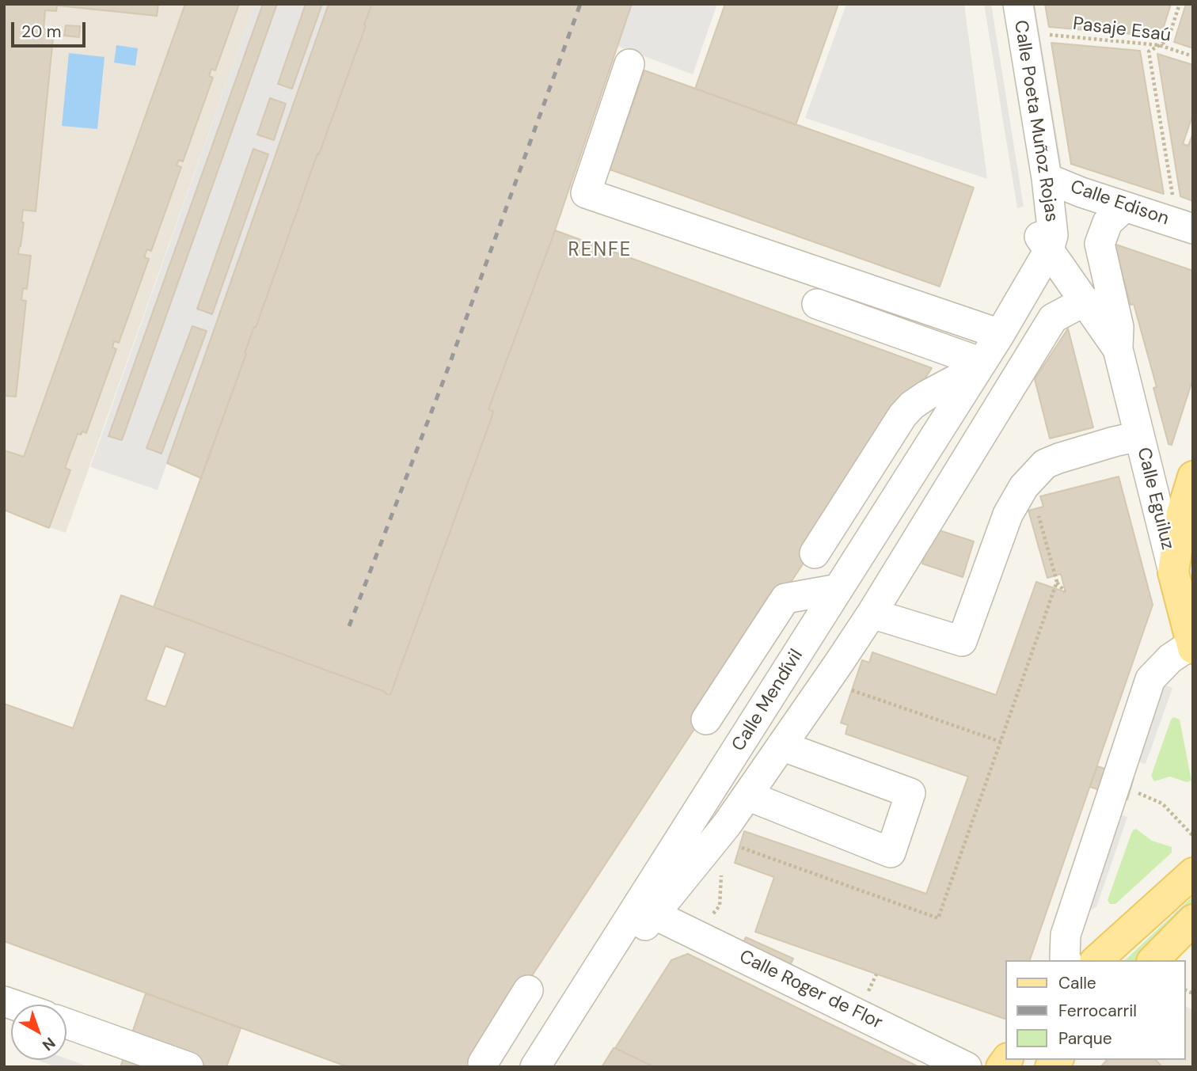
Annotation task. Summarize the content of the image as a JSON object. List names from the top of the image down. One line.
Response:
{"streets":{"main road":["Calle Eguiluz"],"street":["Calle Poeta Muñoz Rojas","Calle Edison","Calle Mendívil","Calle Roger de Flor"],"path":["Pasaje Esaú"]},"crossings":[["Calle Poeta Muñoz Rojas","Calle Edison"],["Calle Poeta Muñoz Rojas","Calle Eguiluz"],["Calle Poeta Muñoz Rojas","Calle Mendívil"],["Calle Edison","Calle Eguiluz"],["Calle Eguiluz","Calle Mendívil"]],"districts":["RENFE"],"legend":["Calle","Ferrocarril","Parque"],"scale_bar":"20 m","north":"bottom right"}
